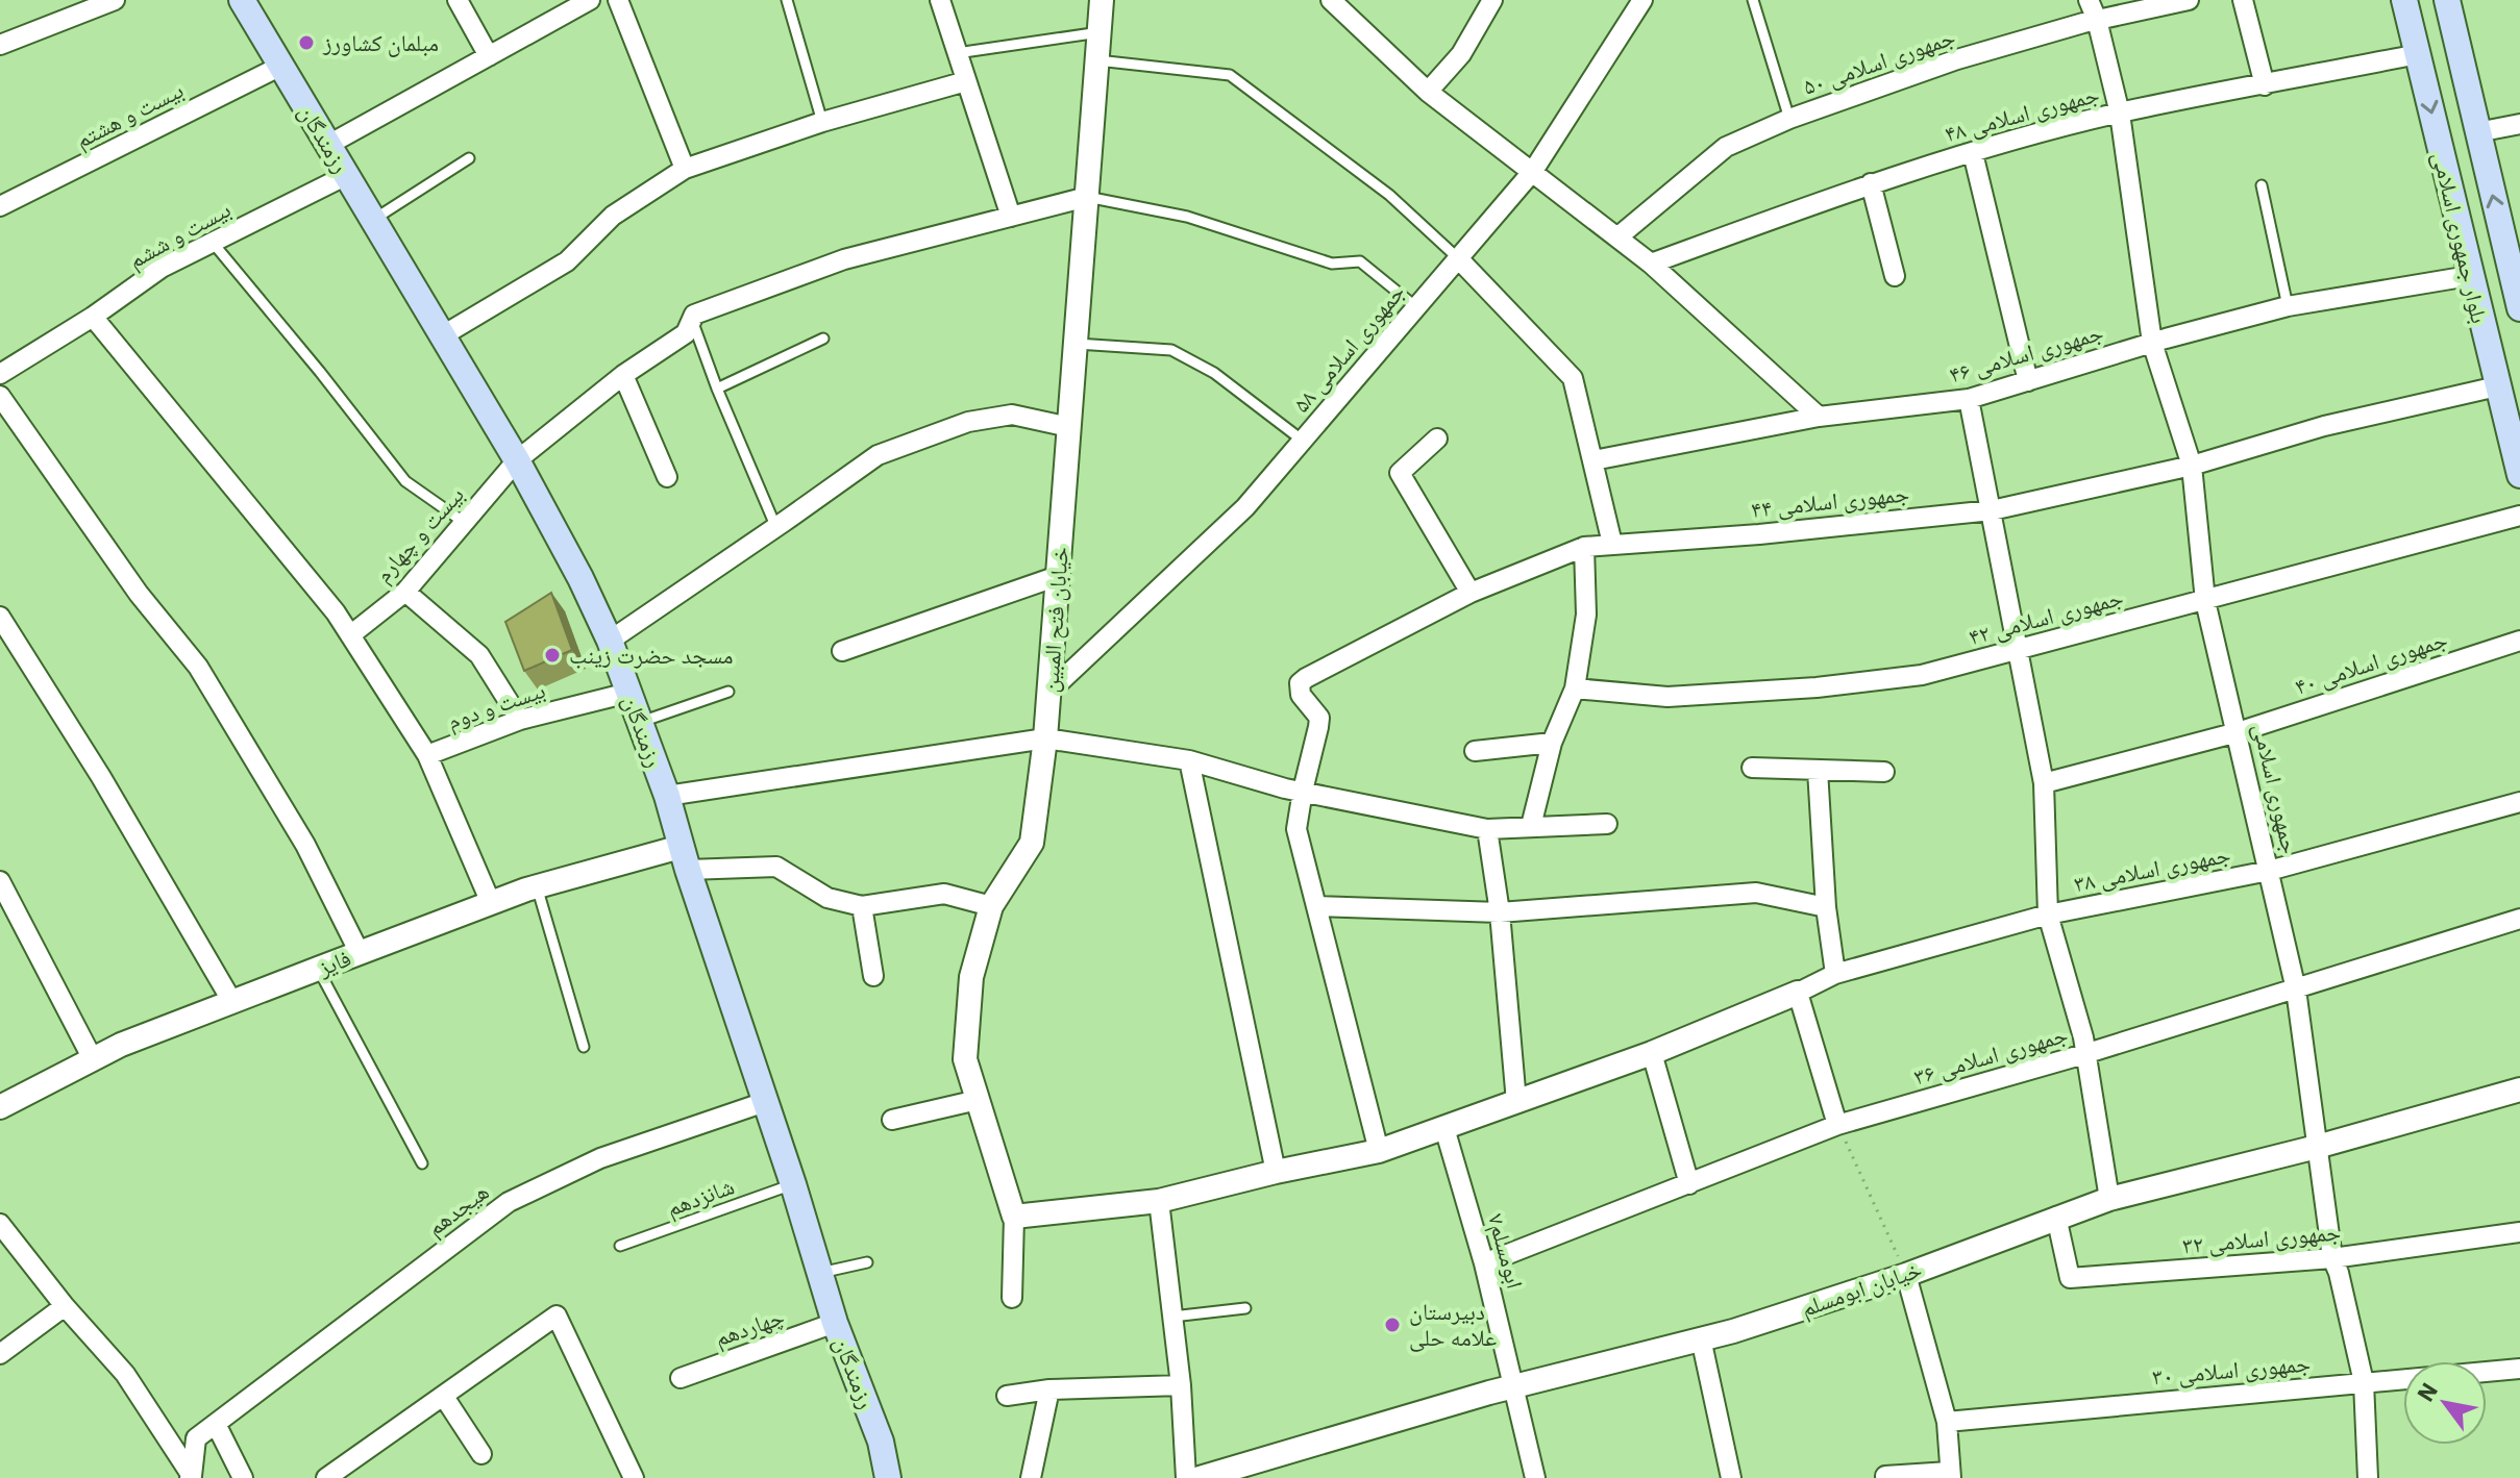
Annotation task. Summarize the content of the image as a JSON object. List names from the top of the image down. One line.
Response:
{"streets":{"main road":["رزمندگان","بلوار جمهوری اسلامی"],"street":["جمهوری اسلامی ۵۰","جمهوری اسلامی ۴۸","بیست و هشتم","بیست و ششم","جمهوری اسلامی ۵۸","جمهوری اسلامی ۴۶","جمهوری اسلامی ۴۴","بیست و چهارم","جمهوری اسلامی ۴۲","خیابان فتح المبین","جمهوری اسلامی ۴۰","بیست و دوم","جمهوری اسلامی","جمهوری اسلامی ۳۸","فایز","جمهوری اسلامی ۳۶","هیجدهم","جمهوری اسلامی ۳۲","ابومسلم۷","خیابان ابومسلم","چهاردهم","جمهوری اسلامی ۳۰"],"lane":["شانزدهم"]},"crossings":[["جمهوری اسلامی ۵۰","جمهوری اسلامی"],["جمهوری اسلامی ۴۸","بلوار جمهوری اسلامی"],["جمهوری اسلامی ۴۸","جمهوری اسلامی"],["بیست و هشتم","رزمندگان"],["رزمندگان","بیست و ششم"],["رزمندگان","بیست و چهارم"],["رزمندگان","بیست و دوم"],["رزمندگان","فایز"],["رزمندگان","شانزدهم"],["رزمندگان","هیجدهم"],["رزمندگان","چهاردهم"],["بلوار جمهوری اسلامی","جمهوری اسلامی ۴۶"],["بلوار جمهوری اسلامی","جمهوری اسلامی ۴۴"],["جمهوری اسلامی ۵۸","خیابان فتح المبین"],["جمهوری اسلامی ۴۶","جمهوری اسلامی"],["جمهوری اسلامی ۴۴","جمهوری اسلامی"],["بیست و چهارم","خیابان فتح المبین"],["جمهوری اسلامی ۴۲","جمهوری اسلامی"],["جمهوری اسلامی ۴۰","جمهوری اسلامی"],["جمهوری اسلامی","جمهوری اسلامی ۳۸"],["جمهوری اسلامی","جمهوری اسلامی ۳۶"],["جمهوری اسلامی","جمهوری اسلامی ۳۲"],["جمهوری اسلامی","خیابان ابومسلم"],["جمهوری اسلامی","جمهوری اسلامی ۳۰"],["جمهوری اسلامی ۳۶","ابومسلم۷"],["جمهوری اسلامی ۳۲","خیابان ابومسلم"],["ابومسلم۷","خیابان ابومسلم"]],"places":["مبلمان کشاورز","مسجد حضرت زینب","دبیرستان علامه حلی"],"north":"top left"}
